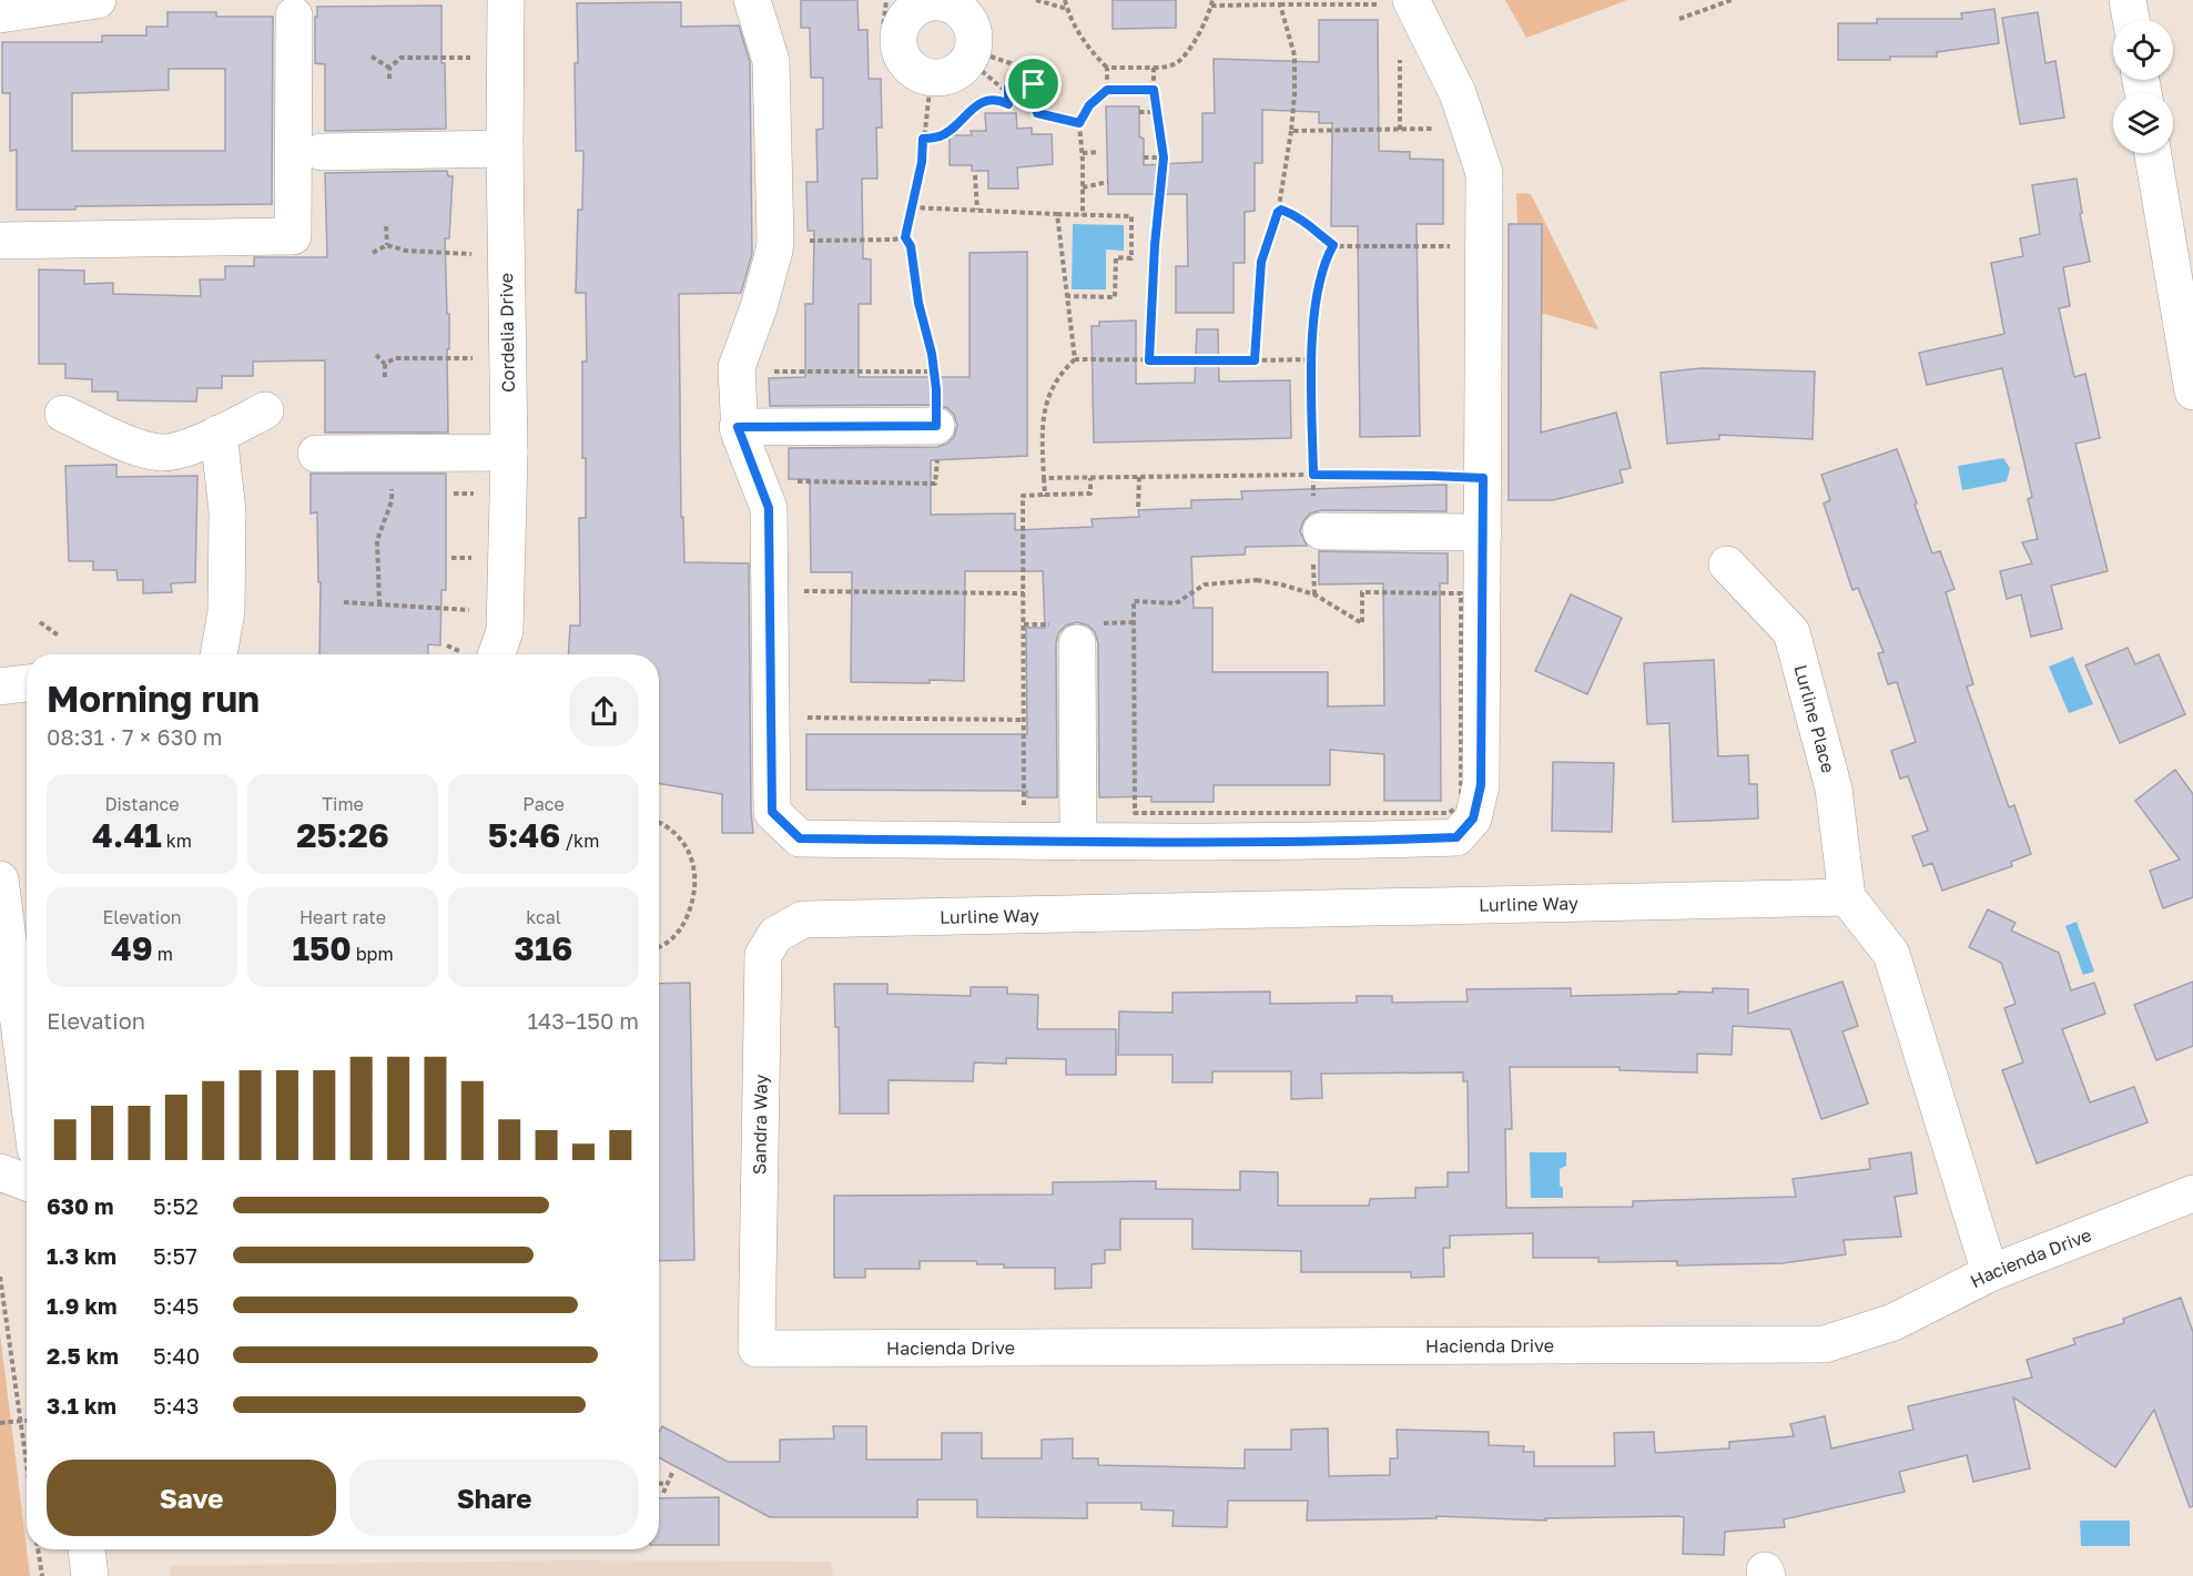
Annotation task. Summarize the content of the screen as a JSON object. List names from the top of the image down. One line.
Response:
{"streets":{"street":["Cordelia Drive","Lurline Place","Lurline Way","Sandra Way","Hacienda Drive"]},"crossings":[["Lurline Place","Lurline Way"],["Lurline Way","Sandra Way"],["Sandra Way","Hacienda Drive"]],"page":{"heading":["Morning run","08:31 · 7 × 630 m"],"stats":[["Distance","4.41 km"],["Time","25:26"],["Pace","5:46 /km"],["Elevation","49 m"],["Heart rate","150 bpm"],["kcal","316"]],"chart":["Elevation","143–150 m"],"list":[{"name":"630 m","note":"5:52"},{"name":"1.3 km","note":"5:57"},{"name":"1.9 km","note":"5:45"},{"name":"2.5 km","note":"5:40"},{"name":"3.1 km","note":"5:43"}],"buttons":["Save","Share"]}}
